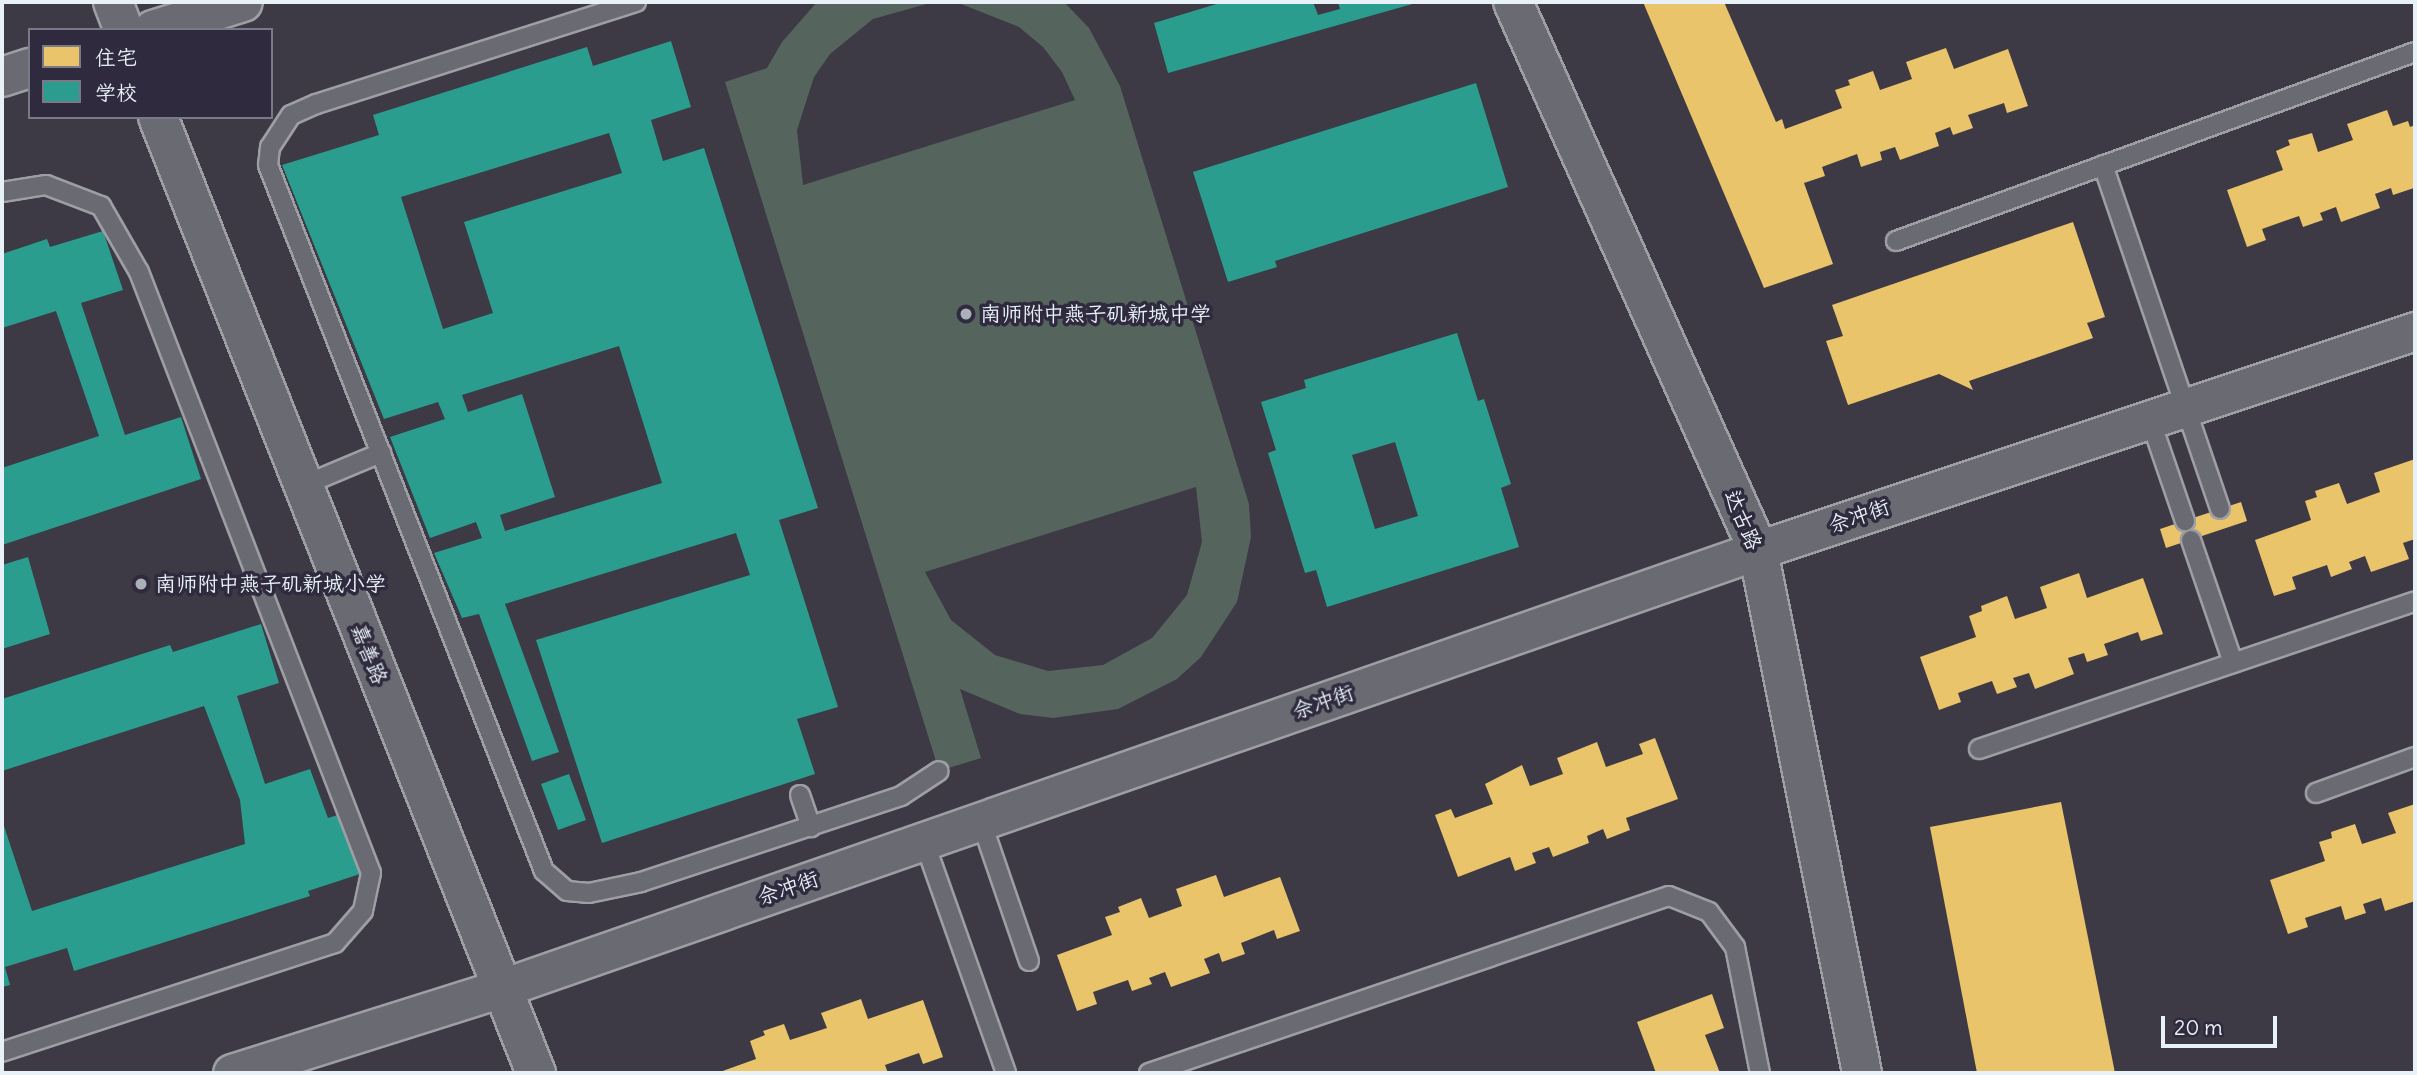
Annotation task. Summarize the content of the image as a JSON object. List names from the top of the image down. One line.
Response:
{"streets":{"street":["佘冲街","达古路","嘉善路"]},"crossings":[["佘冲街","达古路"],["佘冲街","嘉善路"]],"places":["南师附中燕子矶新城中学","南师附中燕子矶新城小学"],"legend":["住宅","学校"],"scale_bar":"20 m"}
